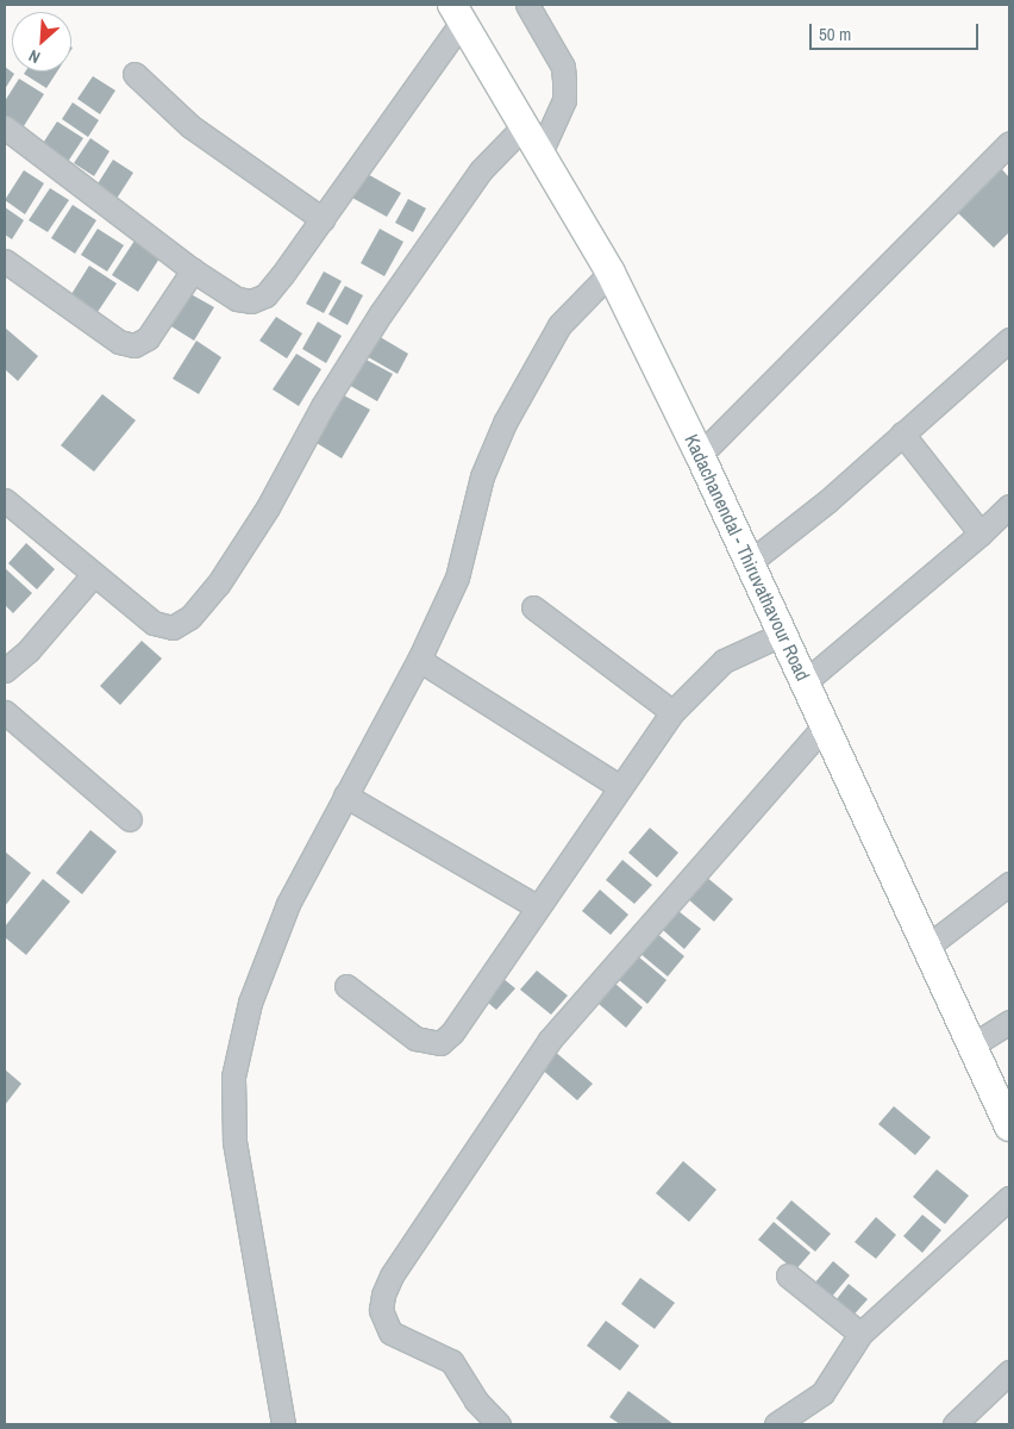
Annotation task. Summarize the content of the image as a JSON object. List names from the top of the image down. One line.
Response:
{"streets":{"main road":["Kadachanendal - Thiruvathavour Road"]},"scale_bar":"50 m","north":"bottom left"}
